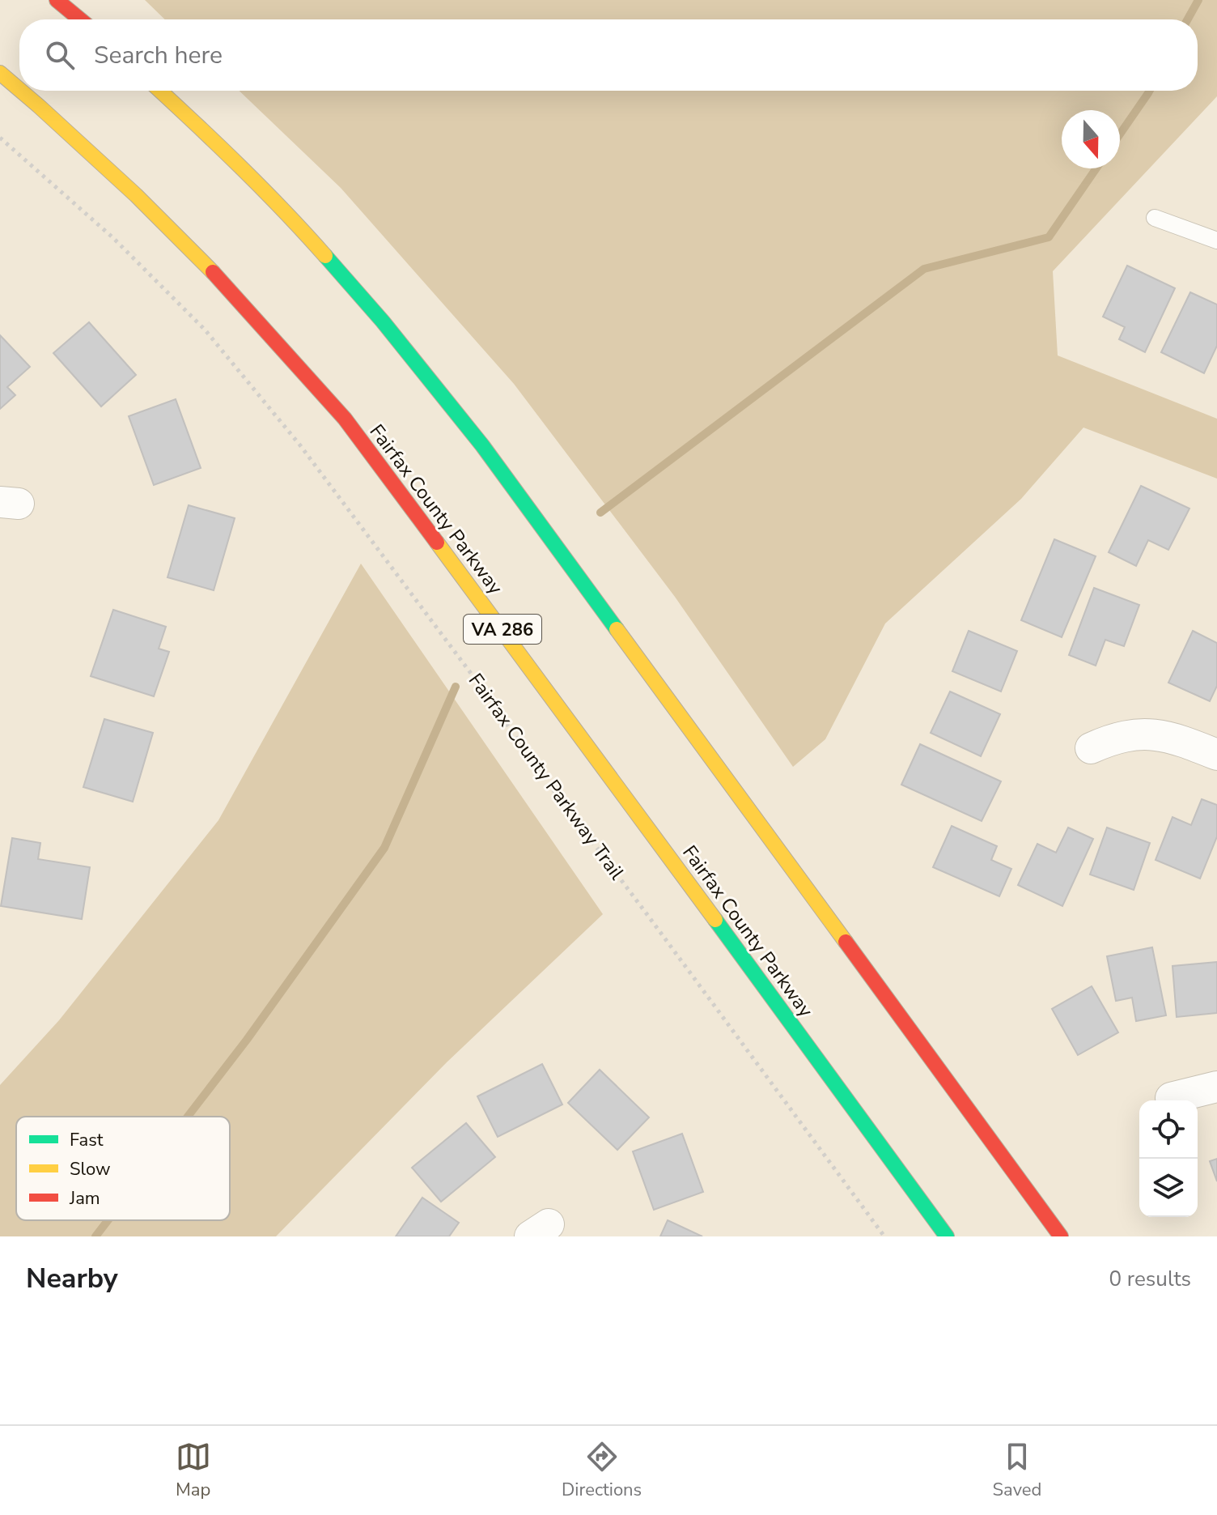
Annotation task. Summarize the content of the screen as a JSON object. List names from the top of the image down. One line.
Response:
{"streets":{"highway":["Fairfax County Parkway","VA 286"],"path":["Fairfax County Parkway Trail"]},"legend":["Fast","Slow","Jam"],"north":"bottom","page":{"search":"Search here","heading":["Nearby","0 results"],"nav":["Map","Directions","Saved"]}}
